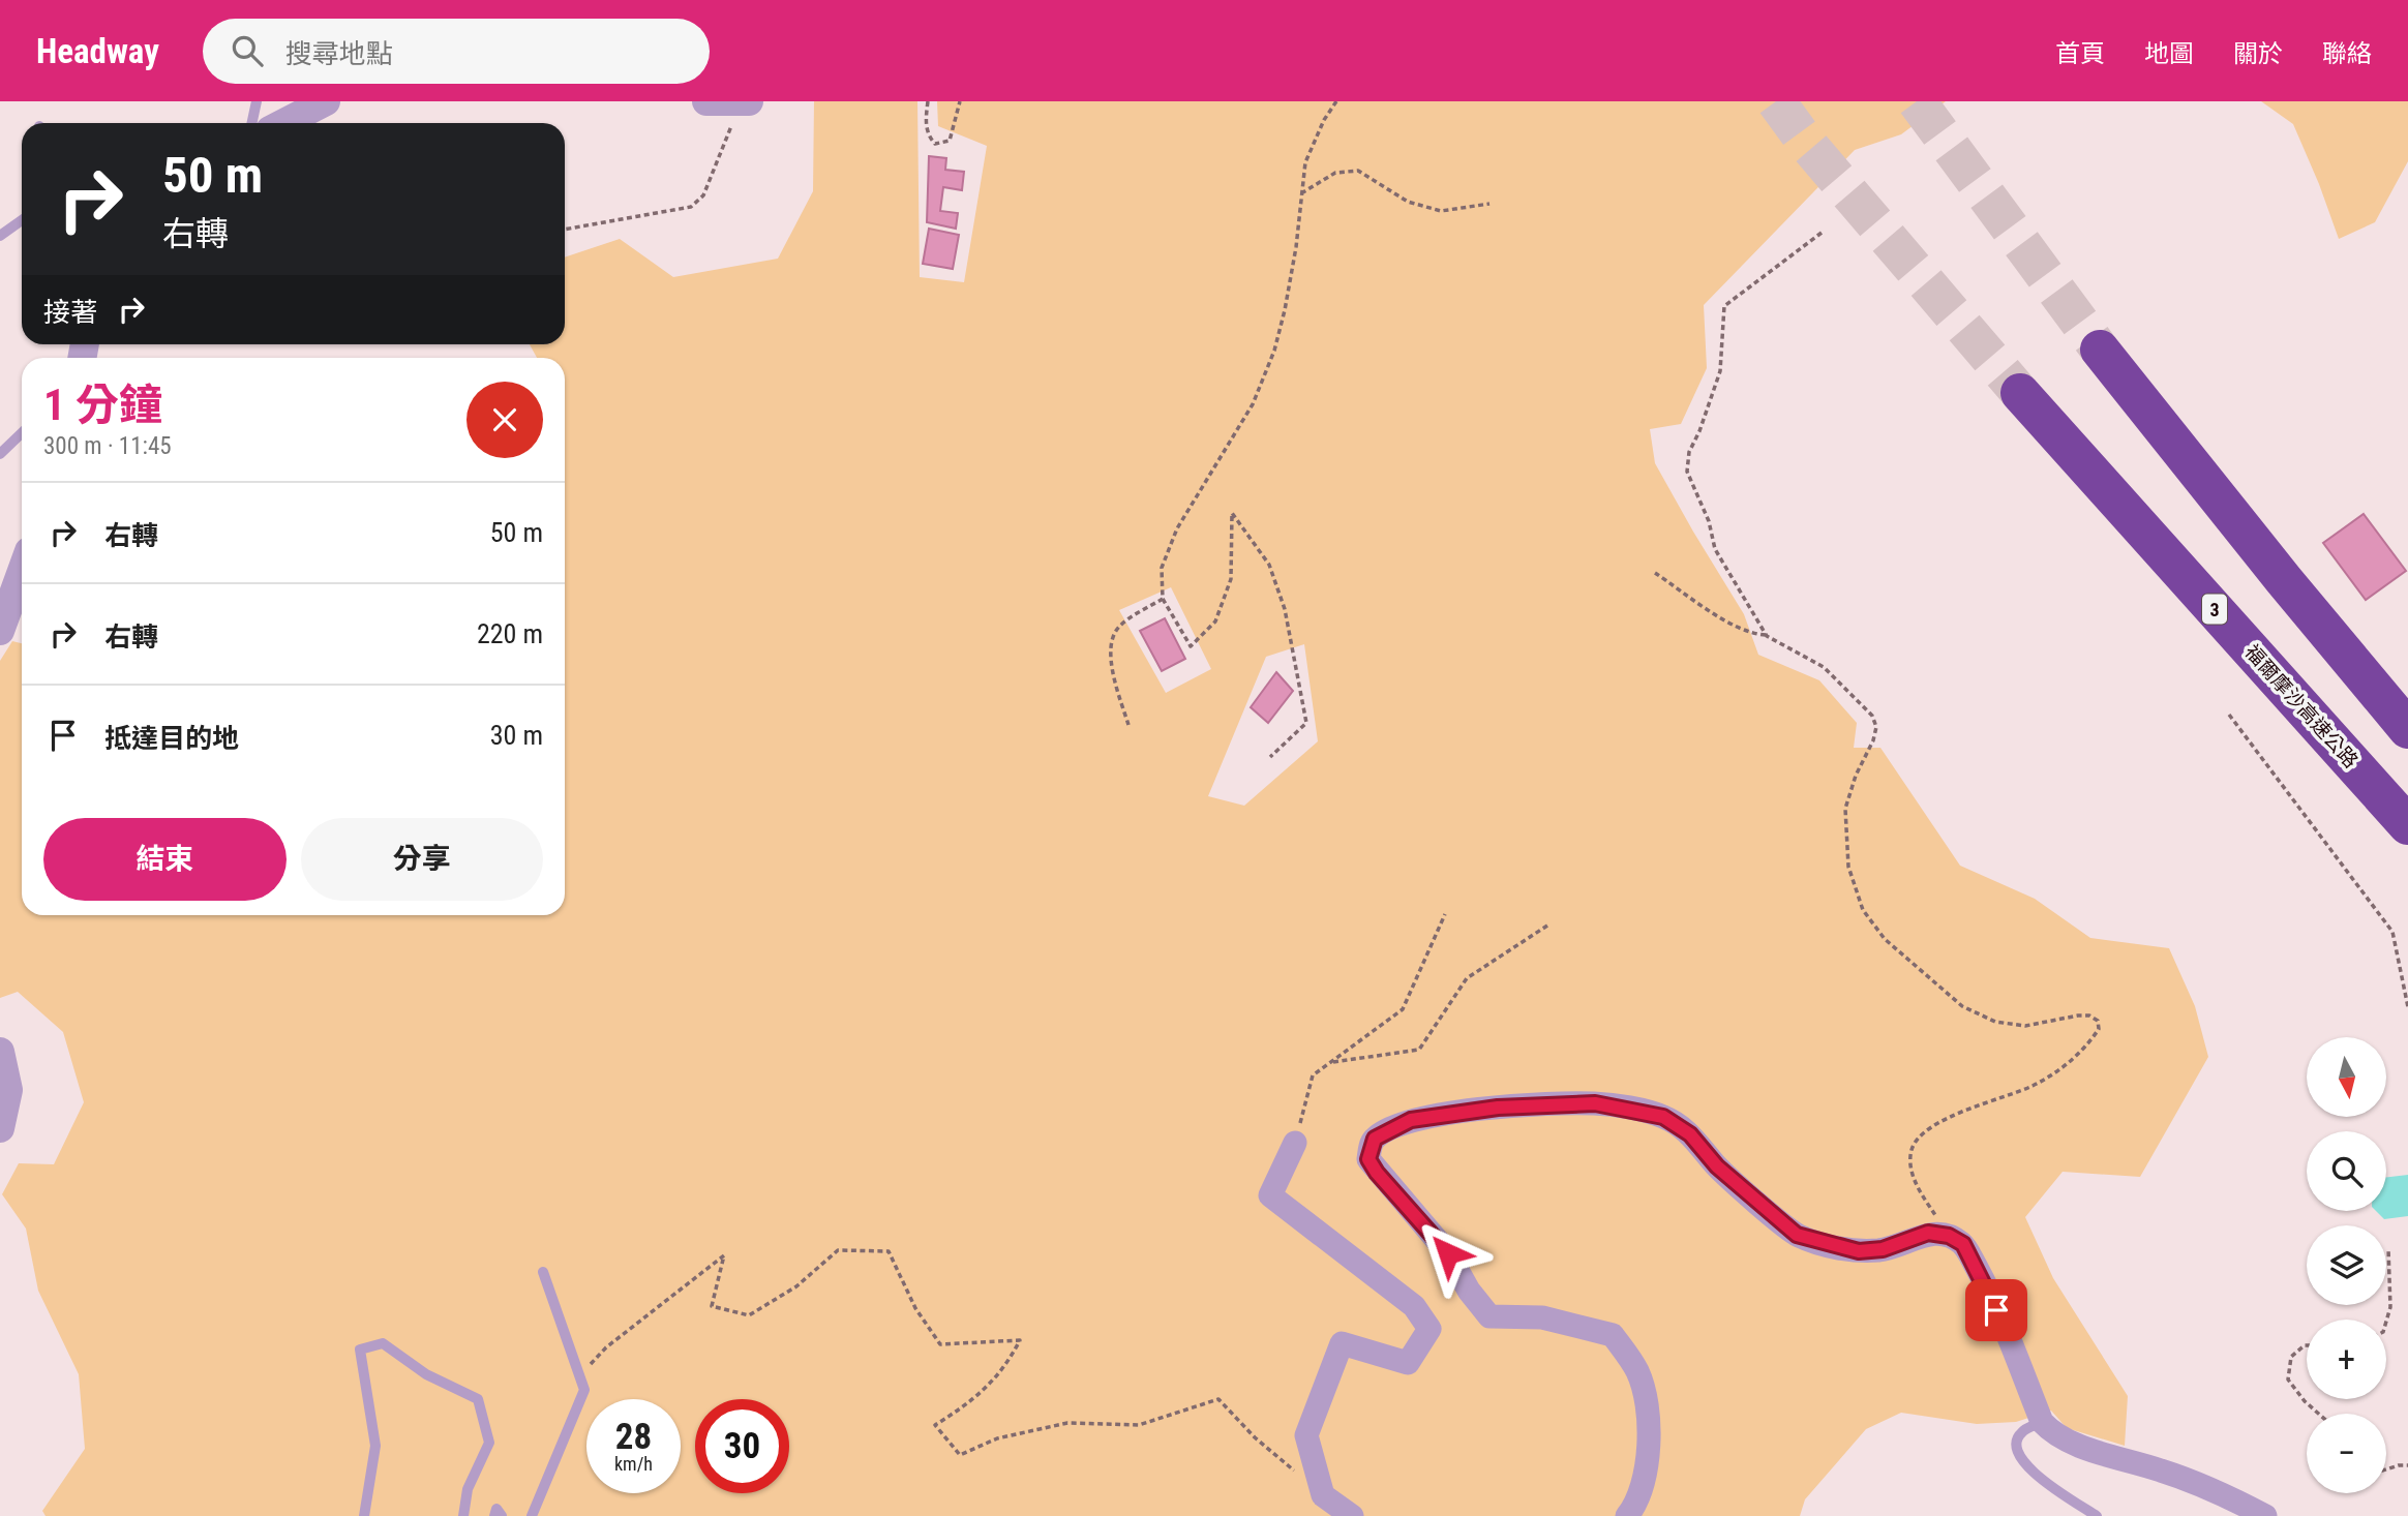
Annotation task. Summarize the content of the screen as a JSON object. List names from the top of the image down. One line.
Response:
{"streets":{"highway":["3","福爾摩沙高速公路"]},"north":"bottom","page":{"header":"Headway","search":"搜尋地點","nav":["首頁","地圖","關於","聯絡"],"turn":["50 m","右轉"],"then":"接著","heading":["1 分鐘","300 m · 11:45"],"list":[{"name":"右轉","value":"50 m"},{"name":"右轉","value":"220 m"},{"name":"抵達目的地","value":"30 m"}],"buttons":["結束","分享"],"map_buttons":["+","−"],"speed":"28 km/h","limit":"30"}}
